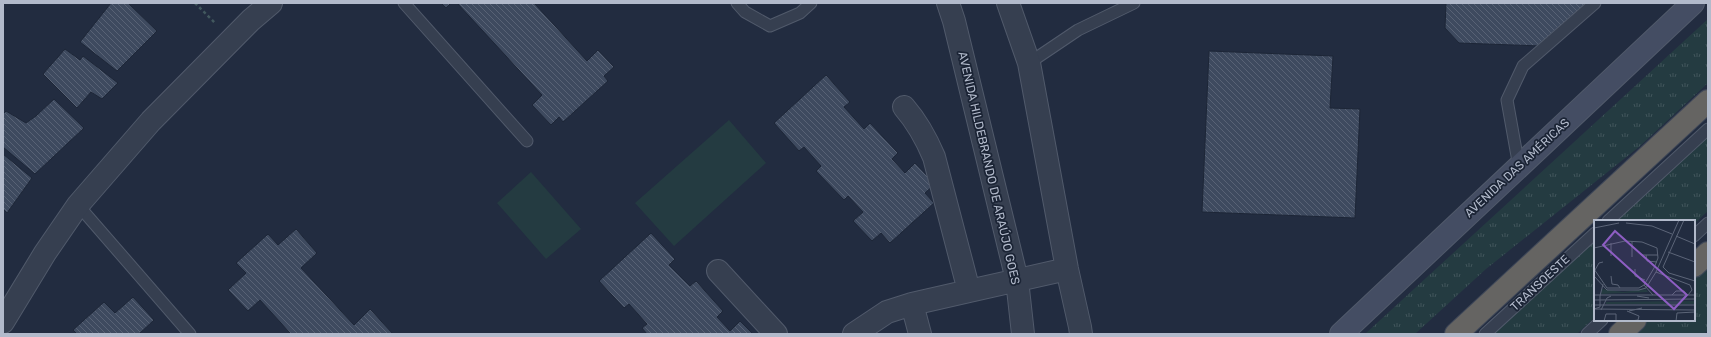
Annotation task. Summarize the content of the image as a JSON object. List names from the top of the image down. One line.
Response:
{"streets":{"main road":["AVENIDA DAS AMÉRICAS"],"street":["AVENIDA HILDEBRANDO DE ARAÚJO GOES"],"lane":["TRANSOESTE"]}}
